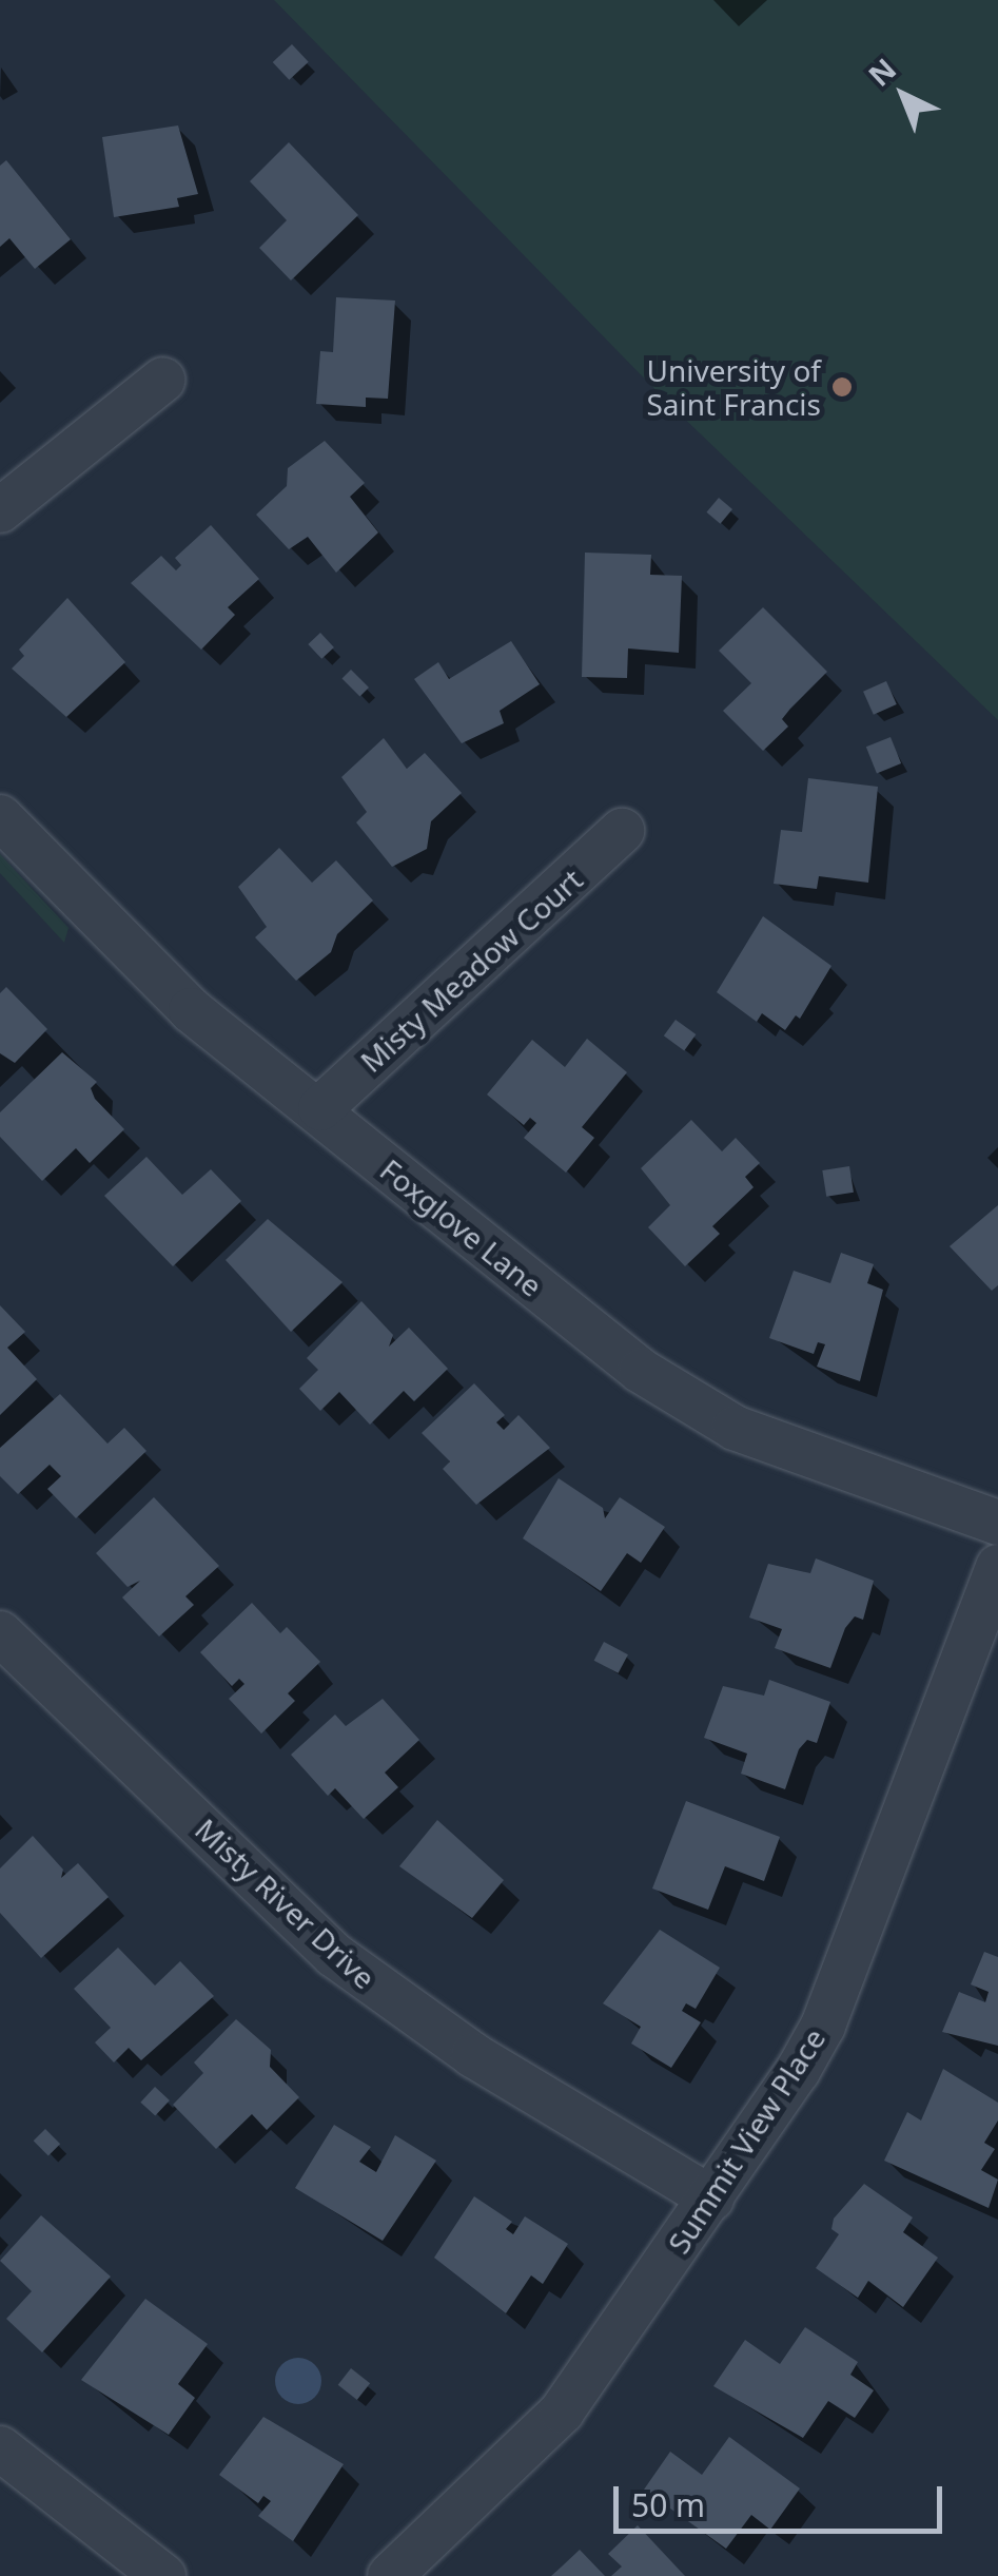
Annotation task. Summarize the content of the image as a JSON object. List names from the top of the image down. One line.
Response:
{"streets":{"street":["Misty Meadow Court","Foxglove Lane","Misty River Drive","Summit View Place"]},"crossings":[["Misty Meadow Court","Foxglove Lane"],["Misty River Drive","Summit View Place"]],"places":["University of Saint Francis"],"scale_bar":"50 m","north":"top left"}
